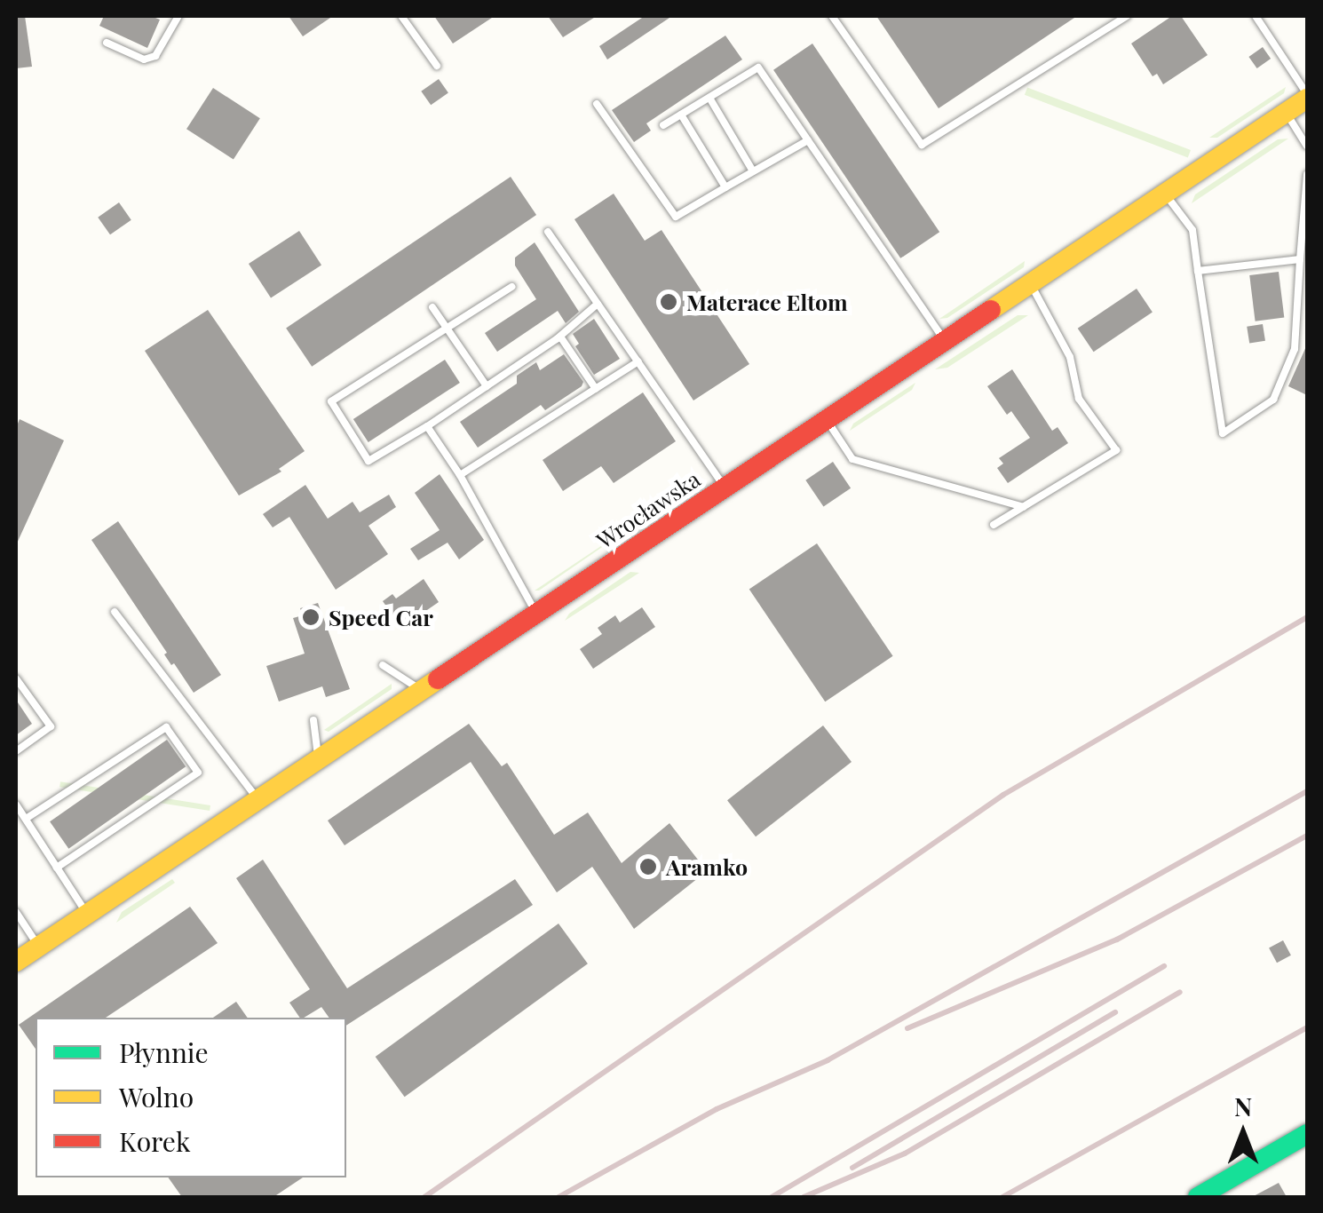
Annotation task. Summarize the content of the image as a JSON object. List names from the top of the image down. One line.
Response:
{"streets":{"street":["Wrocławska"]},"places":["Materace Eltom","Speed Car","Aramko"],"legend":["Płynnie","Wolno","Korek"],"north":"top"}
